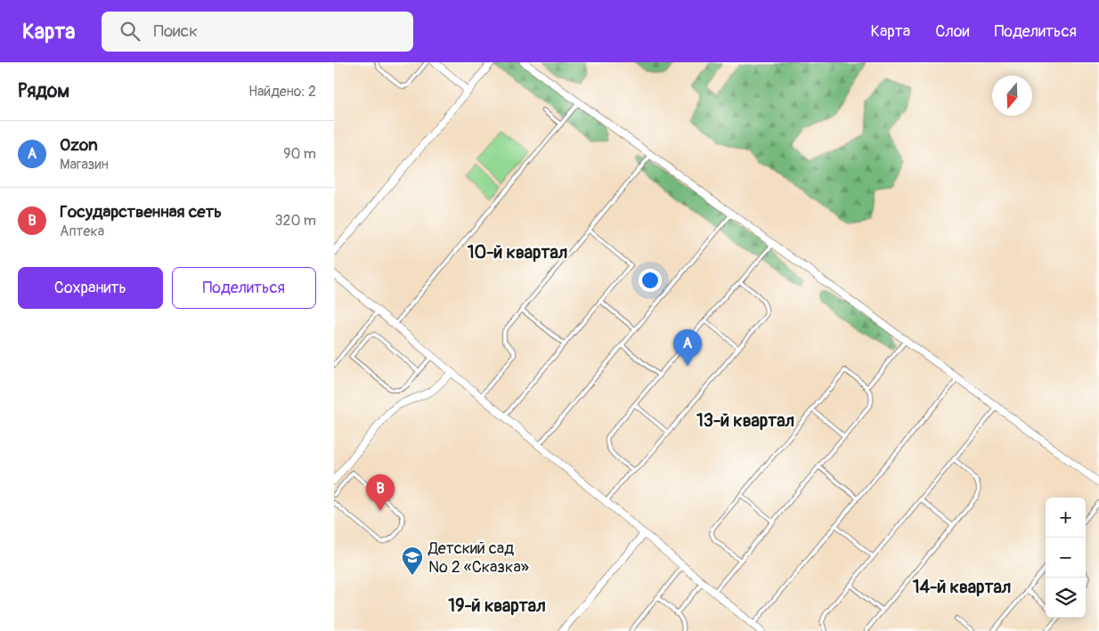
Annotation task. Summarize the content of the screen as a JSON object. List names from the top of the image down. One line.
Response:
{"districts":["10-й квартал","13-й квартал","14-й квартал","19-й квартал"],"places":{"school or university":["Детский сад № 2 «Сказка»"]},"north":"bottom","page":{"header":"Карта","search":"Поиск","nav":["Карта","Слои","Поделиться"],"heading":["Рядом","Найдено: 2"],"list":[{"mark":"A","name":"Ozon","note":"Магазин","value":"90 m"},{"mark":"B","name":"Государственная сеть","note":"Аптека","value":"320 m"}],"buttons":["Сохранить","Поделиться"],"pins":["A","B"],"map_buttons":["+","−"]}}
